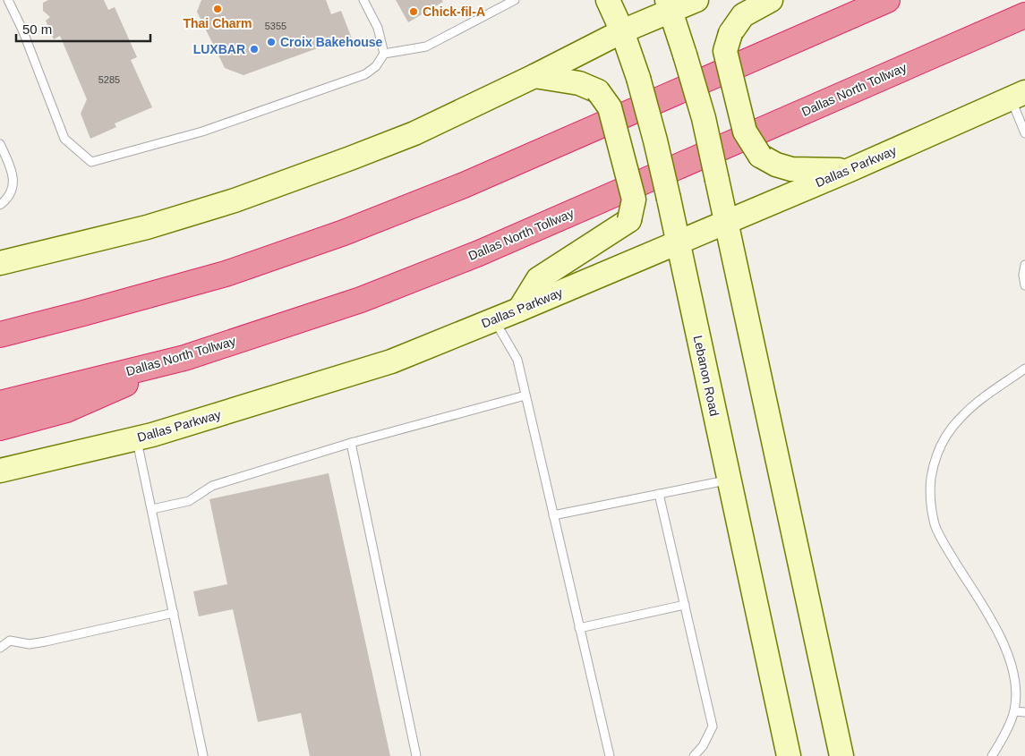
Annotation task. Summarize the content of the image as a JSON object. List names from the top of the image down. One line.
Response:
{"streets":{"highway":["Dallas North Tollway"],"main road":["Dallas Parkway","Lebanon Road"]},"crossings":[["Dallas Parkway","Lebanon Road"]],"places":["Thai Charm","Chick-fil-A","Croix Bakehouse","LUXBAR"],"house_numbers":["5355","5285"],"scale_bar":"50 m"}
